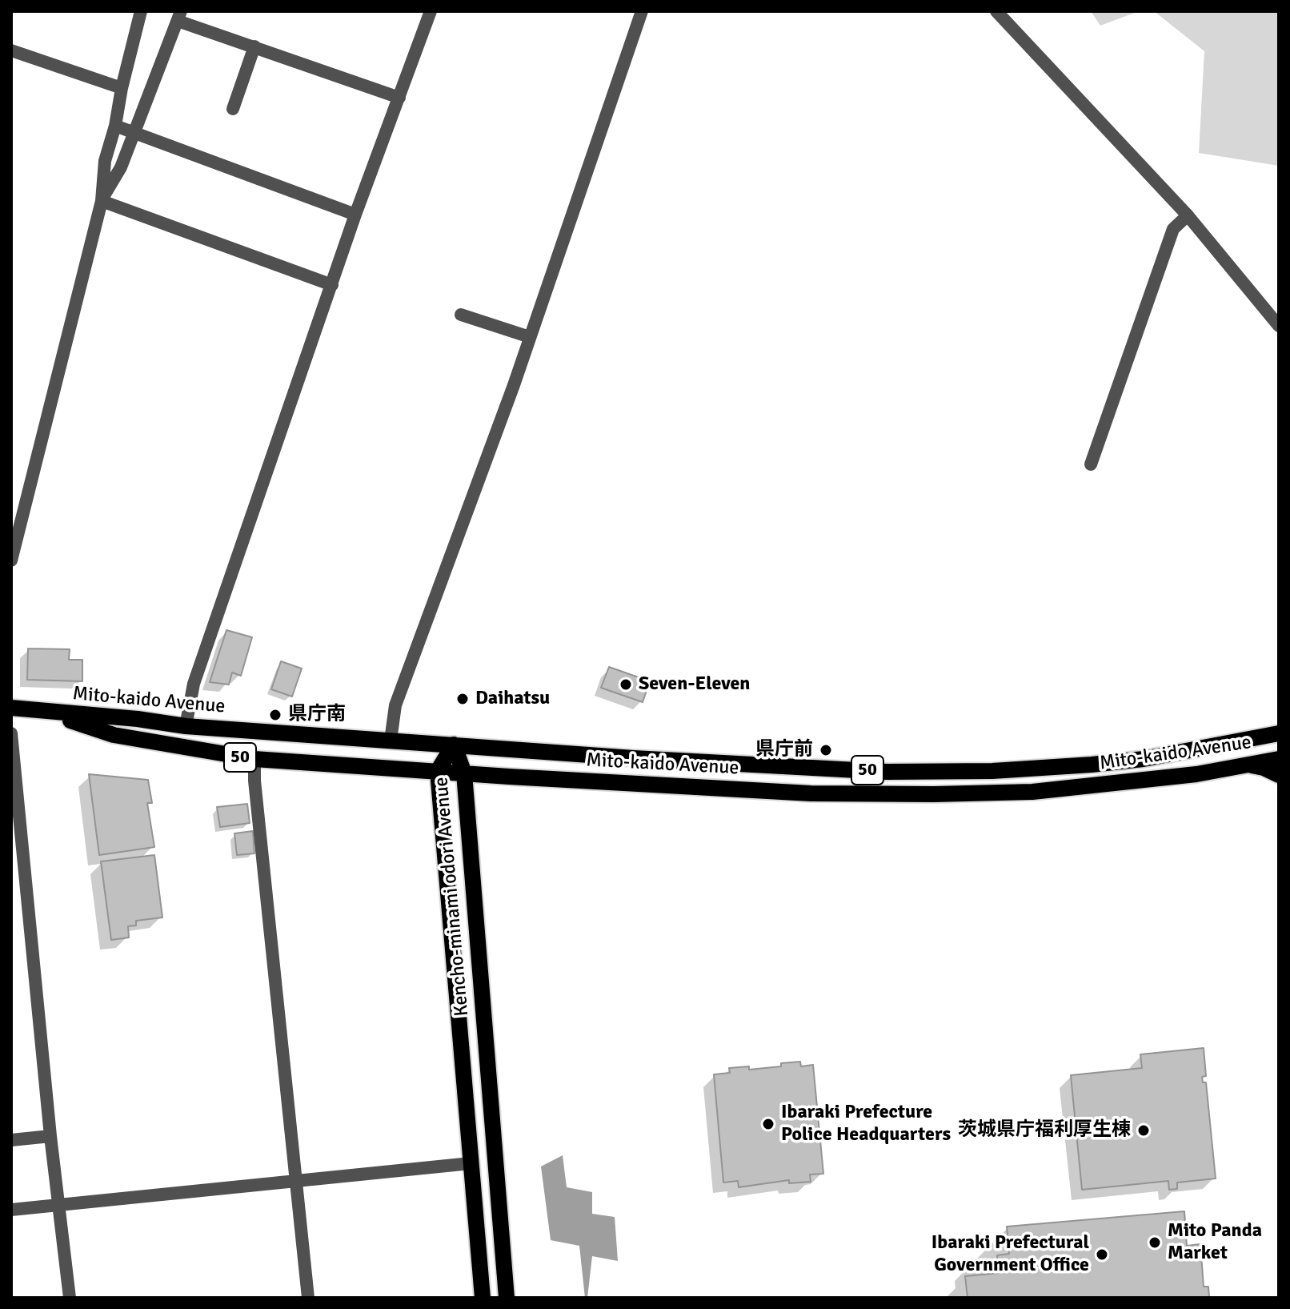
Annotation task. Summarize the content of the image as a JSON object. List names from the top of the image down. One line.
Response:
{"streets":{"main road":["Mito-kaido Avenue","50","Kencho-minami odori Avenue"]},"crossings":[["Mito-kaido Avenue","Kencho-minami odori Avenue"]],"places":["Seven-Eleven","Daihatsu","県庁南","県庁前","Ibaraki Prefecture Police Headquarters","茨城県庁福利厚生棟","Mito Panda Market","Ibaraki Prefectural Government Office"]}
